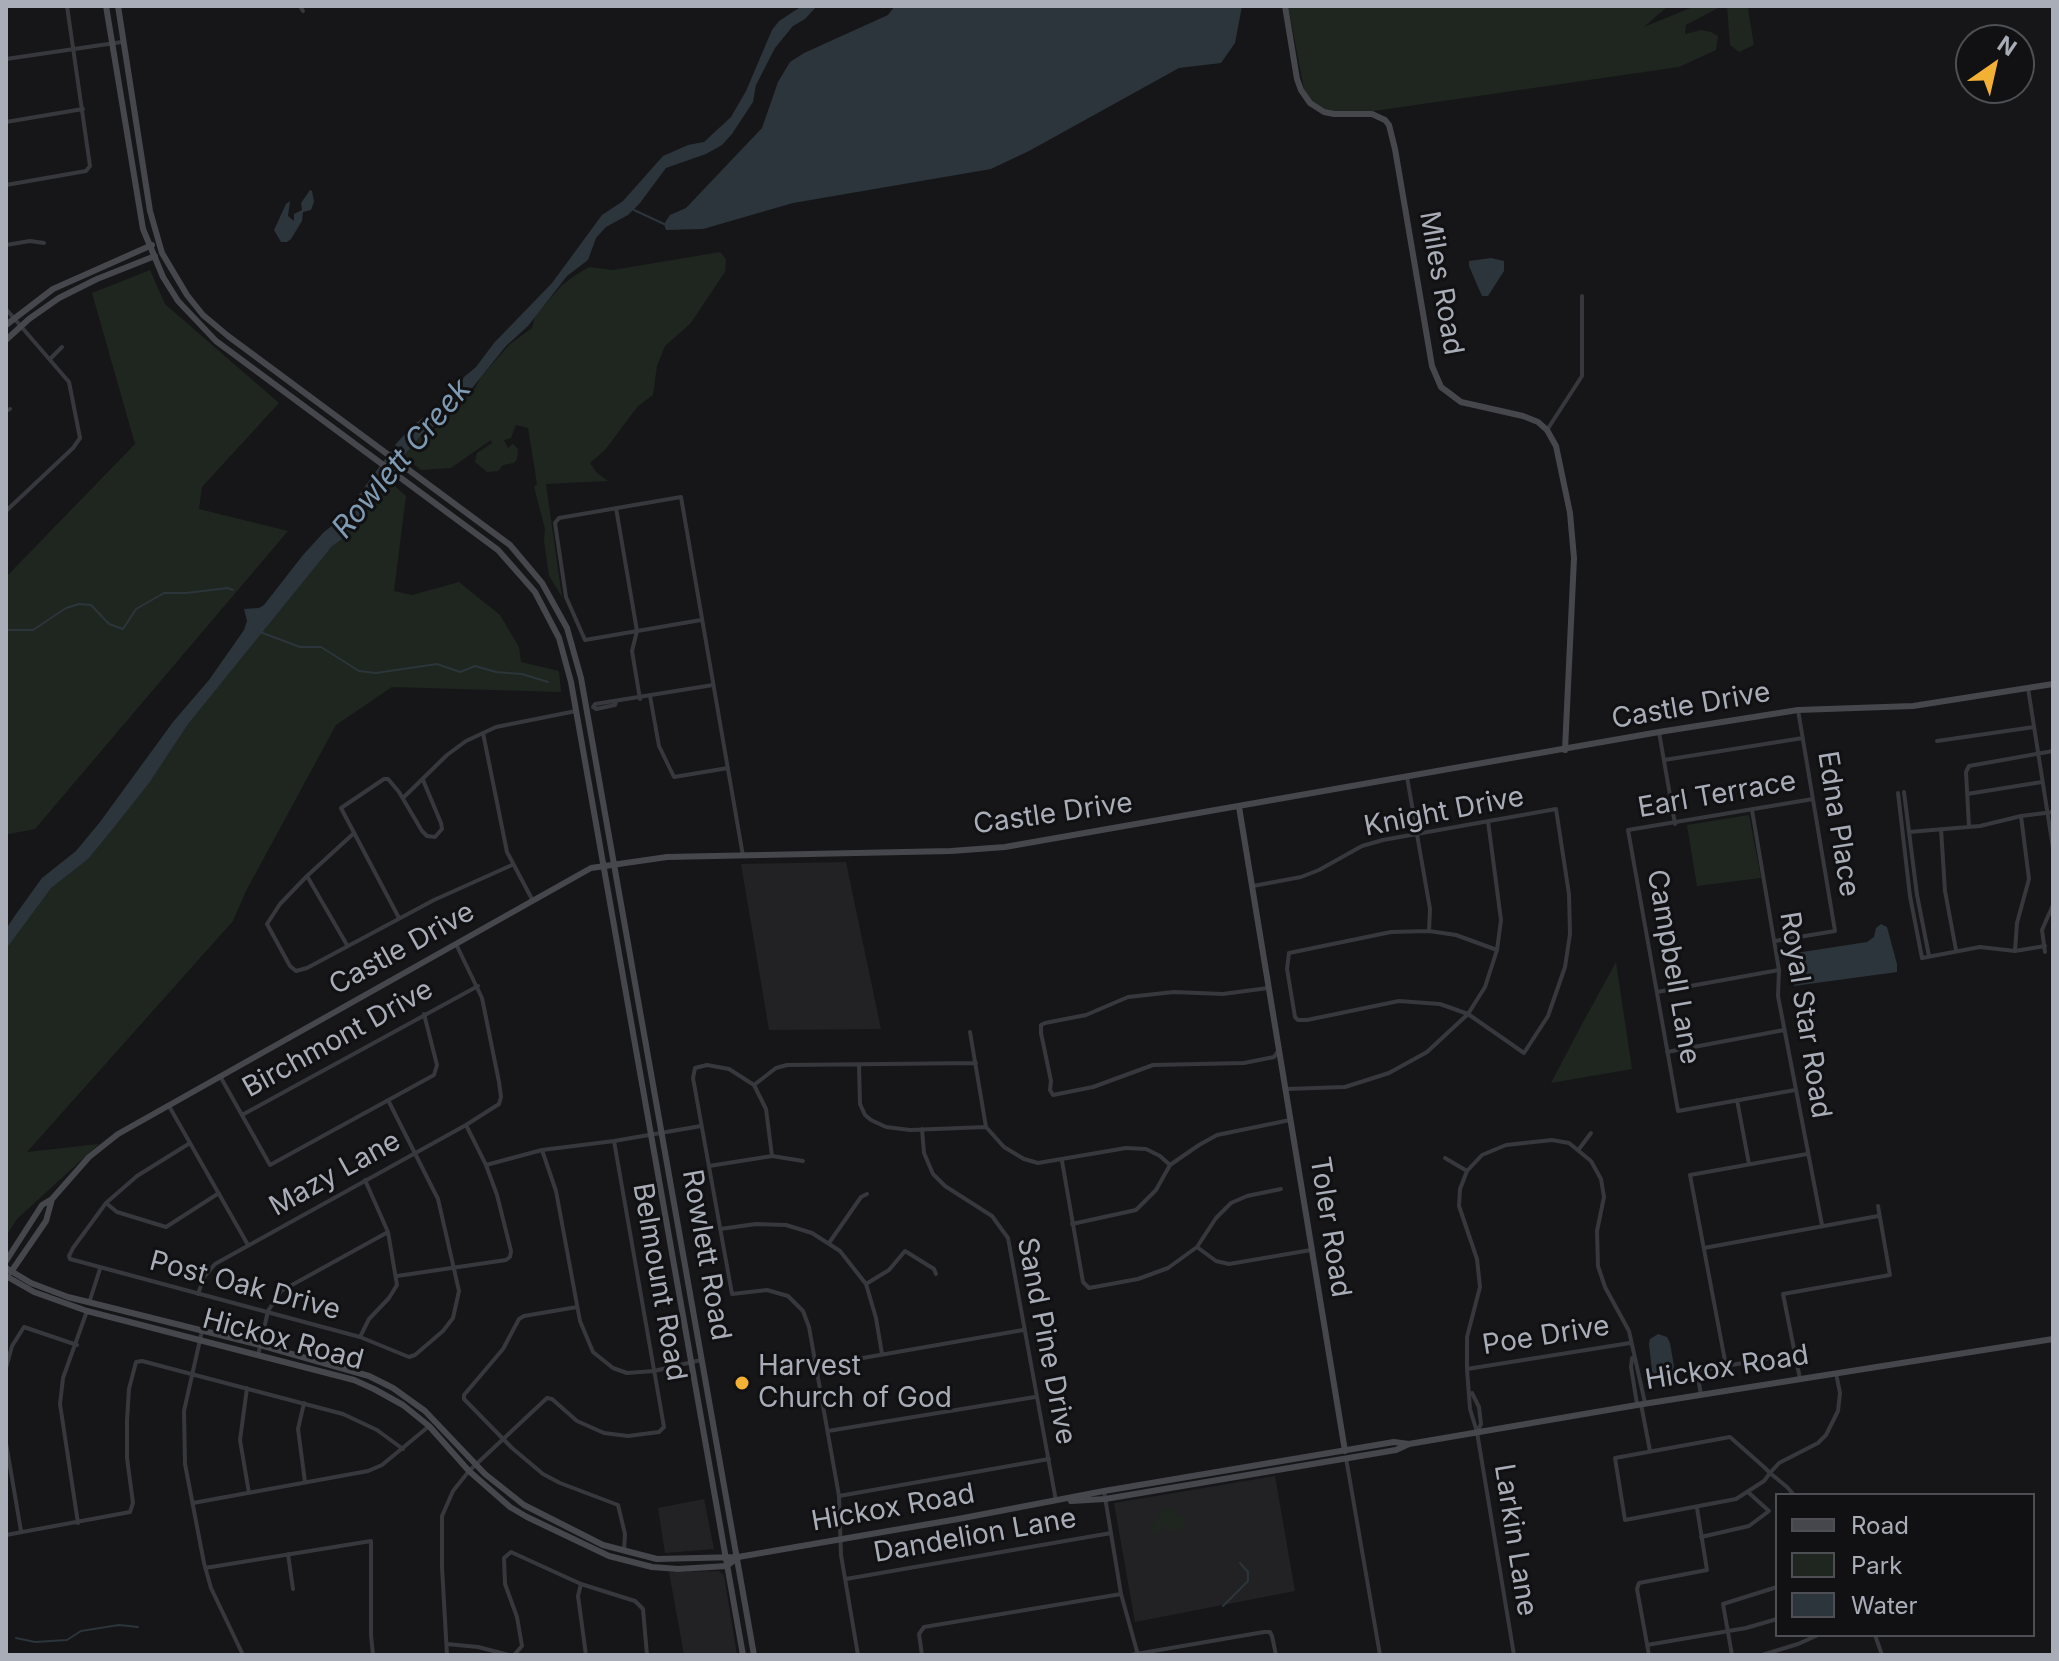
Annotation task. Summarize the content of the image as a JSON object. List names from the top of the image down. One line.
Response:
{"streets":{"street":["Miles Road","Castle Drive","Earl Terrace","Knight Drive","Edna Place","Campbell Lane","Royal Star Road","Birchmont Drive","Mazy Lane","Toler Road","Rowlett Road","Belmount Road","Post Oak Drive","Poe Drive","Hickox Road","Sand Pine Drive","Dandelion Lane","Larkin Lane"]},"crossings":[["Castle Drive","Edna Place"],["Castle Drive","Toler Road"],["Castle Drive","Rowlett Road"],["Earl Terrace","Edna Place"],["Earl Terrace","Campbell Lane"],["Earl Terrace","Royal Star Road"],["Knight Drive","Toler Road"],["Edna Place","Royal Star Road"],["Birchmont Drive","Mazy Lane"],["Mazy Lane","Post Oak Drive"],["Toler Road","Hickox Road"],["Rowlett Road","Hickox Road"],["Hickox Road","Sand Pine Drive"],["Hickox Road","Larkin Lane"]],"water":["Rowlett Creek"],"places":["Harvest Church of God"],"legend":["Road","Park","Water"],"north":"top right"}
